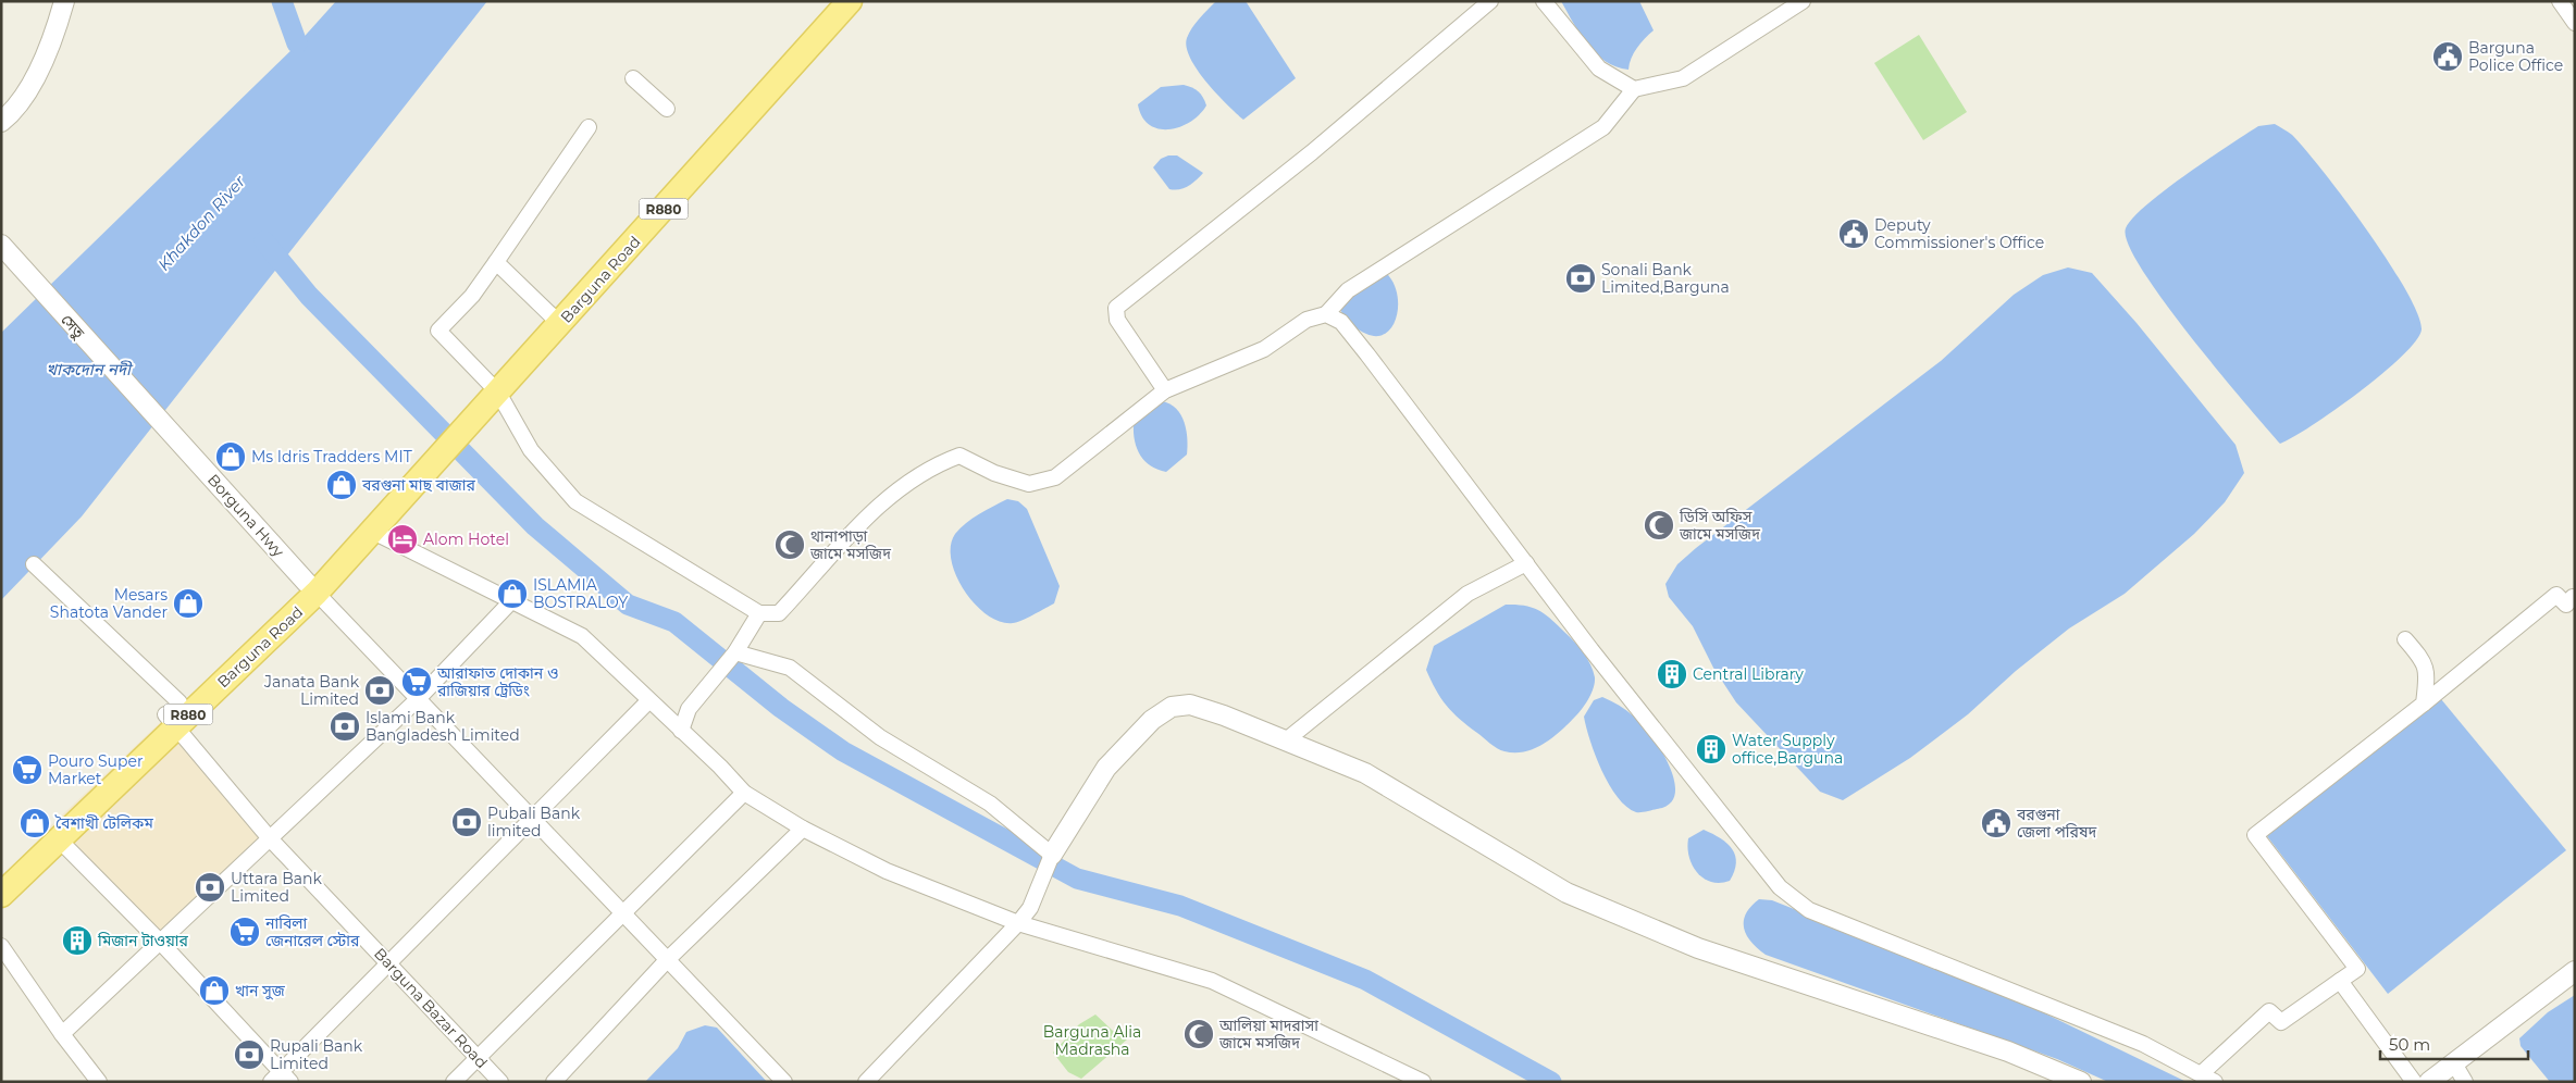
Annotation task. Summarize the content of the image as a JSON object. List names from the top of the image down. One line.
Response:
{"streets":{"main road":["R880","Barguna Road"],"street":["সেতু","Borguna Hwy","Barguna Bazar Road"]},"crossings":[["Barguna Road","Borguna Hwy"],["Barguna Road","Barguna Bazar Road"],["সেতু","Borguna Hwy"]],"water":["Khakdon River","খাকদোন নদী"],"parks":["Barguna Alia Madrasha"],"places":{"public building":["Barguna Police Office","Deputy Commissioner's Office","বরগুনা জেলা পরিষদ"],"bank":["Sonali Bank Limited,Barguna","Janata Bank Limited","Islami Bank Bangladesh Limited","Pubali Bank limited","Uttara Bank Limited","Rupali Bank Limited"],"shop":["Ms Idris Tradders MIT","বরগুনা মাছ বাজার","ISLAMIA BOSTRALOY","Mesars Shatota Vander","বৈশাখী টেলিকম","খান সুজ"],"mosque":["ডিসি অফিস জামে মসজিদ","থানাপাড়া জামে মসজিদ","আলিয়া মাদরাসা জামে মসজিদ"],"hotel":["Alom Hotel"],"building":["Central Library","Water Supply office,Barguna","মিজান টাওয়ার"],"supermarket":["আরাফাত দোকান ও রাজিয়ার ট্রেডিং","Pouro Super Market","নাবিলা জেনারেল স্টোর"]},"scale_bar":"50 m"}
